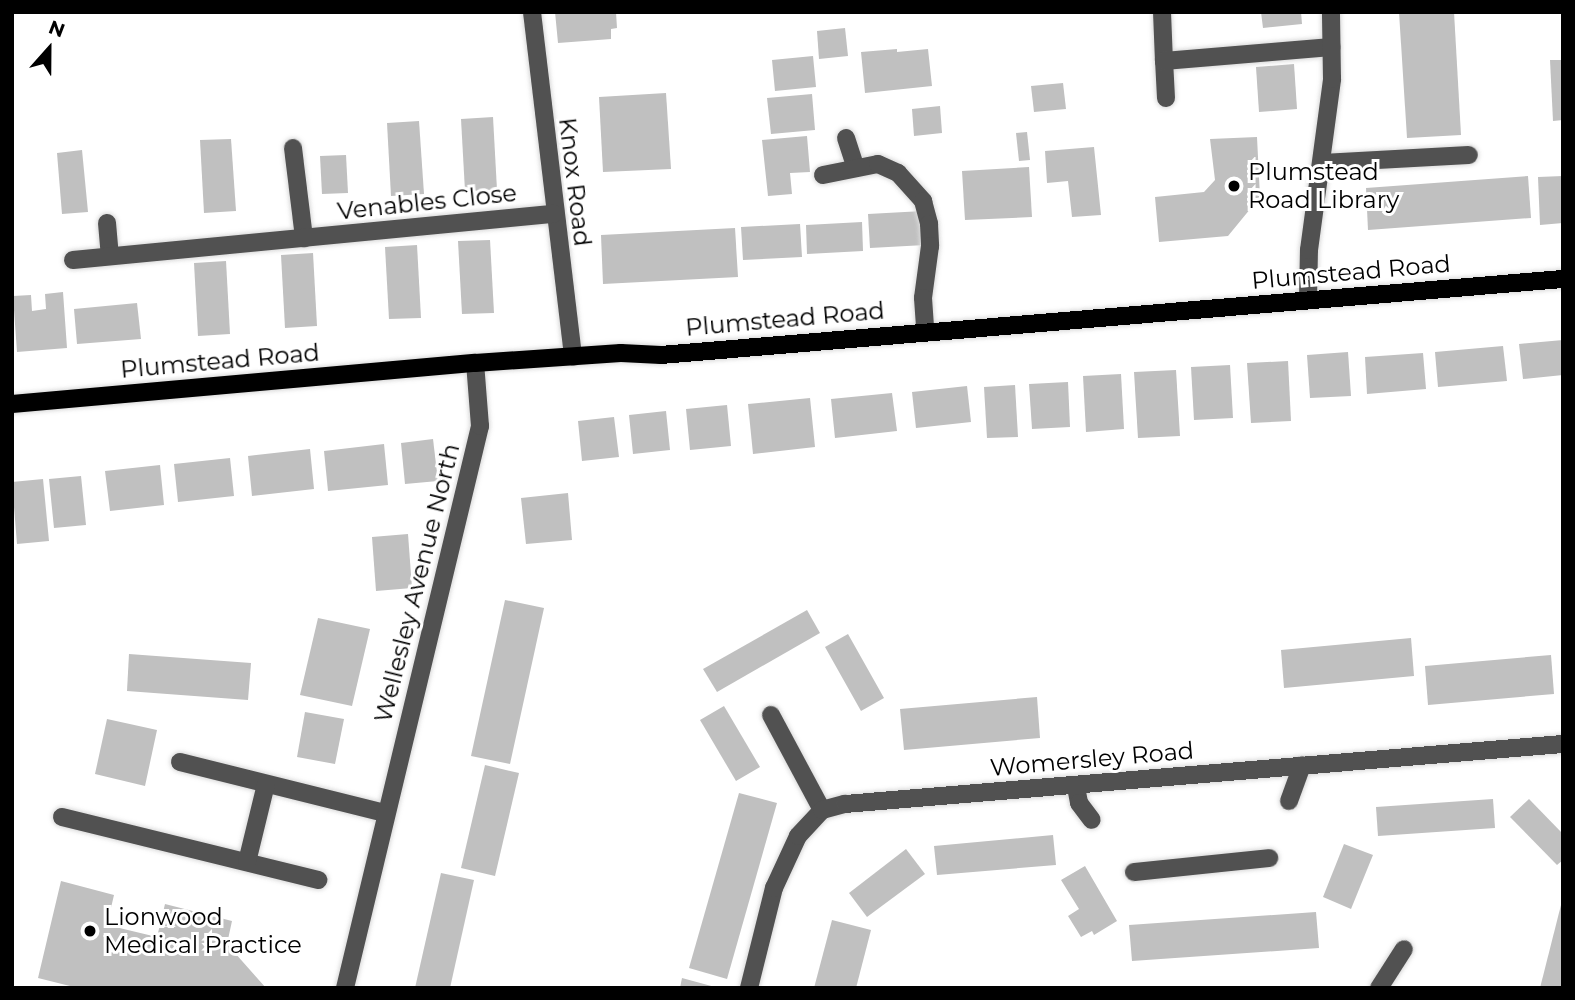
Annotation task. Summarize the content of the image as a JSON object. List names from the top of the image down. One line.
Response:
{"streets":{"main road":["Plumstead Road"],"street":["Knox Road","Venables Close","Wellesley Avenue North","Womersley Road"]},"crossings":[["Knox Road","Venables Close"],["Knox Road","Plumstead Road"],["Plumstead Road","Wellesley Avenue North"]],"places":["Plumstead Road Library","Lionwood Medical Practice"],"north":"top"}
